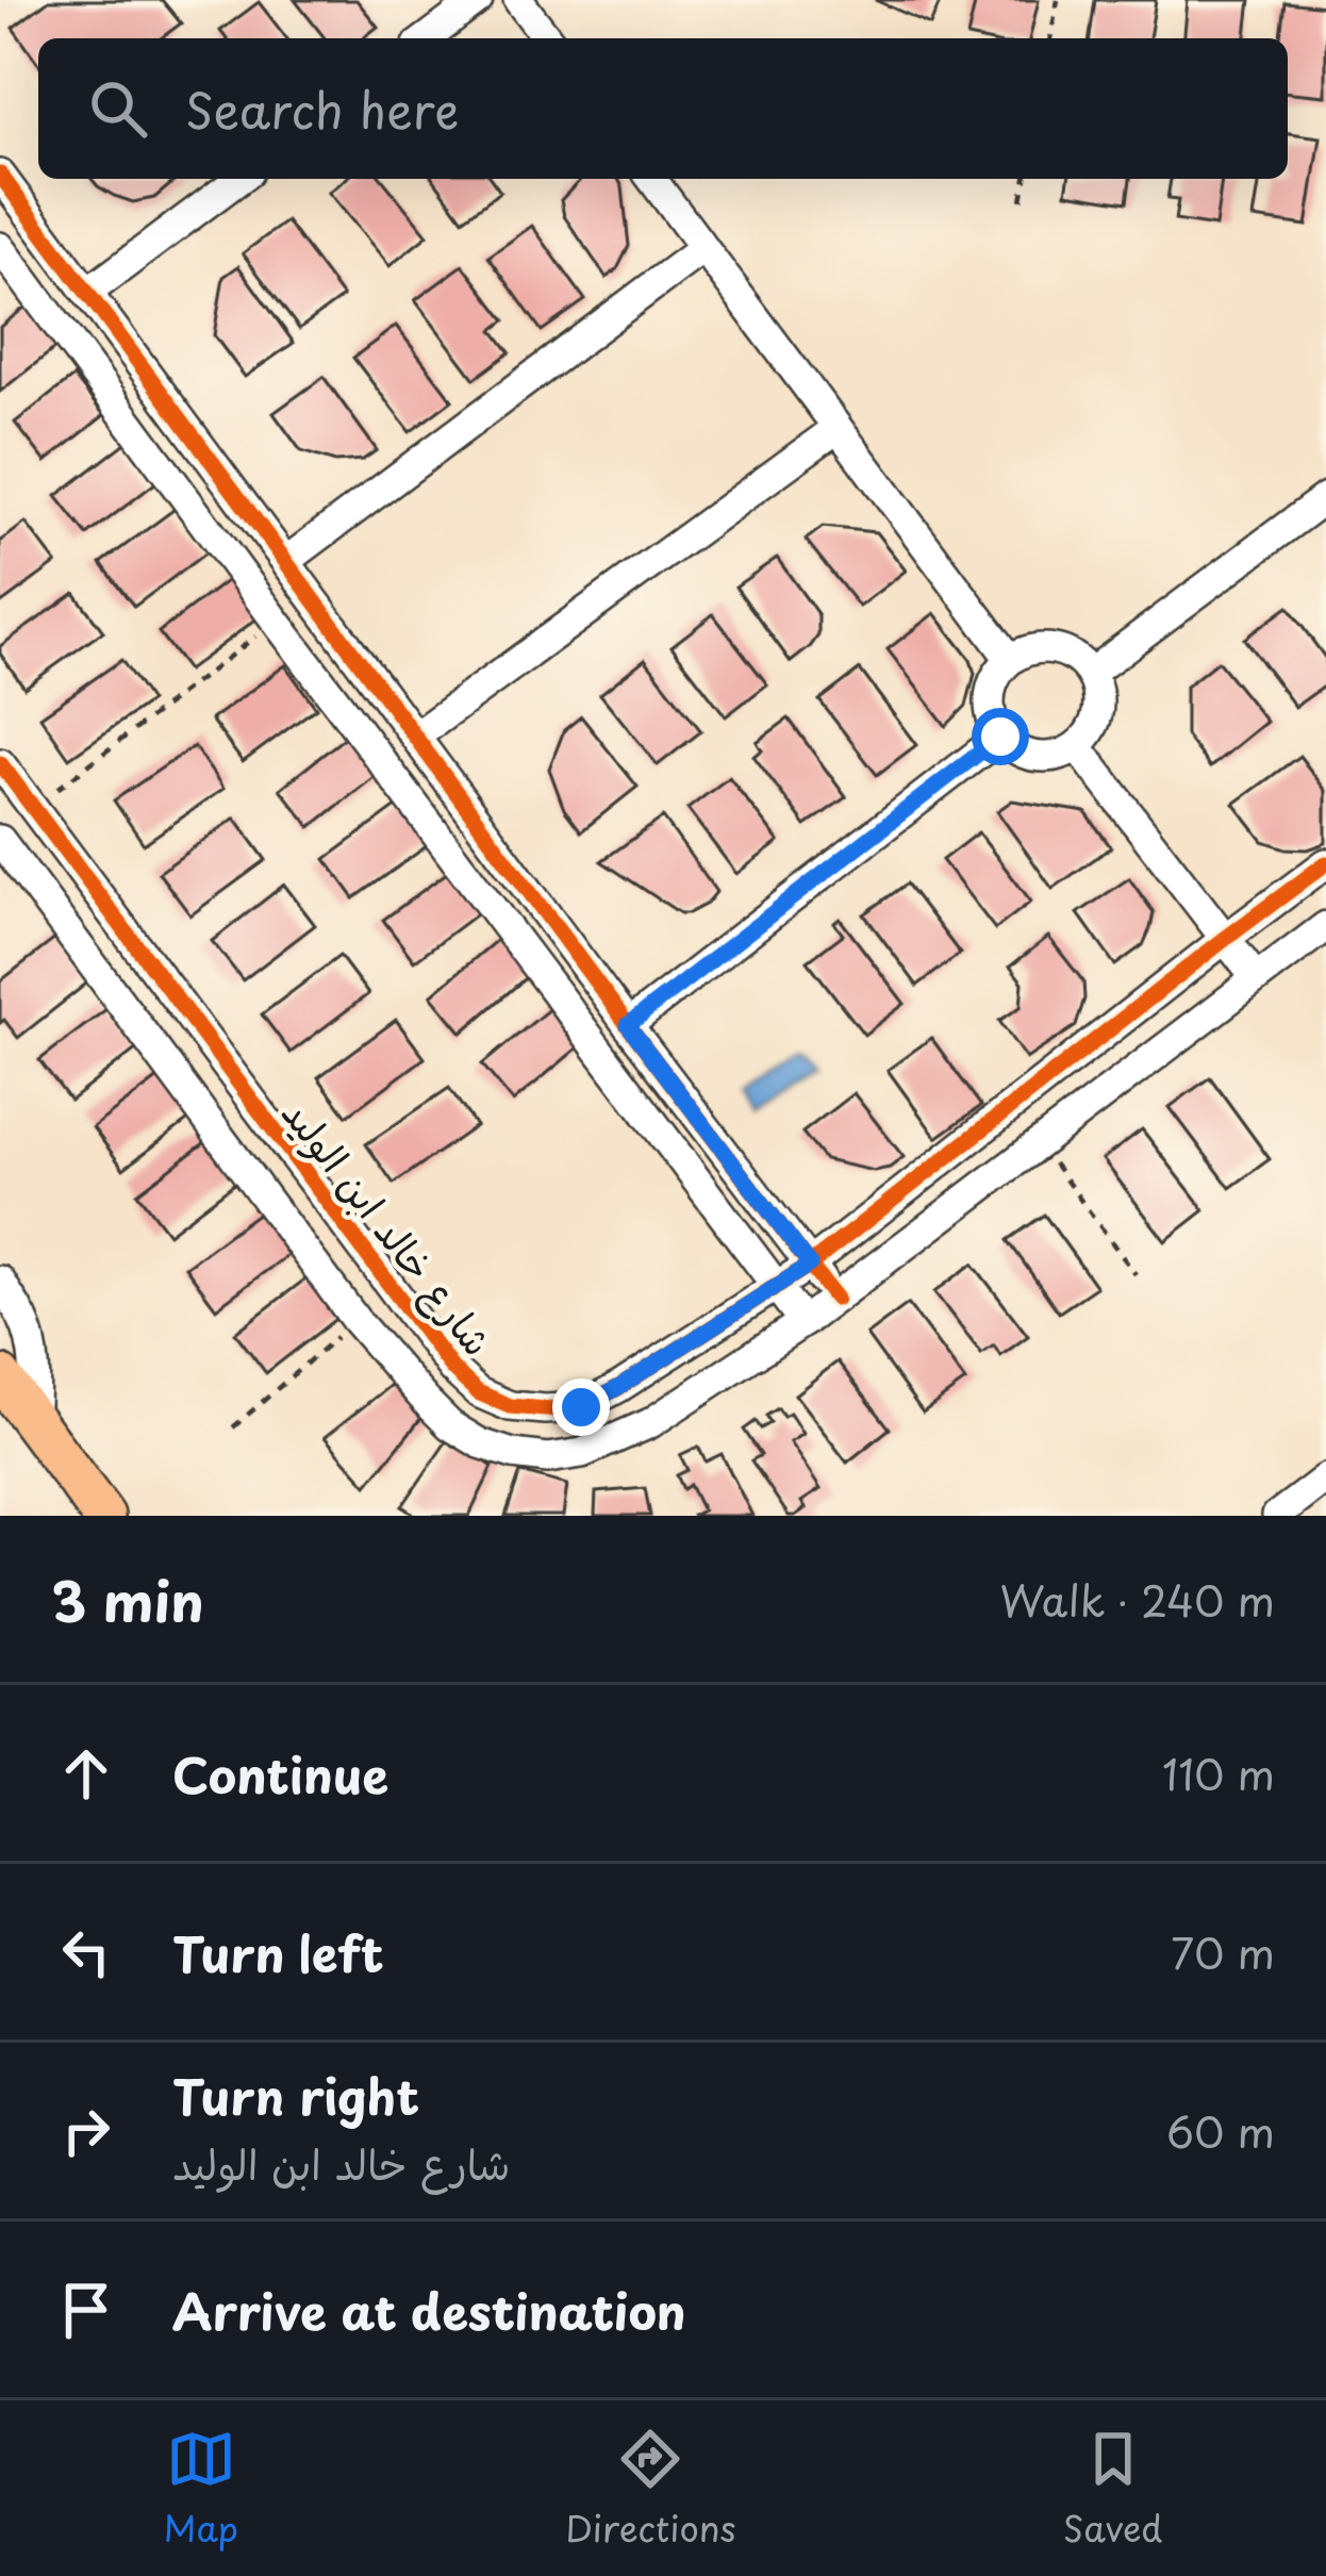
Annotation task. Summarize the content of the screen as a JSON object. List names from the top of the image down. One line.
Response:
{"streets":{"street":["شارع خالد ابن الوليد"]},"page":{"search":"Search here","heading":["3 min","Walk · 240 m"],"list":[["Continue","110 m"],["Turn left","70 m"],["Turn right","شارع خالد ابن الوليد","60 m"],"Arrive at destination"],"nav":["Map","Directions","Saved"]}}
